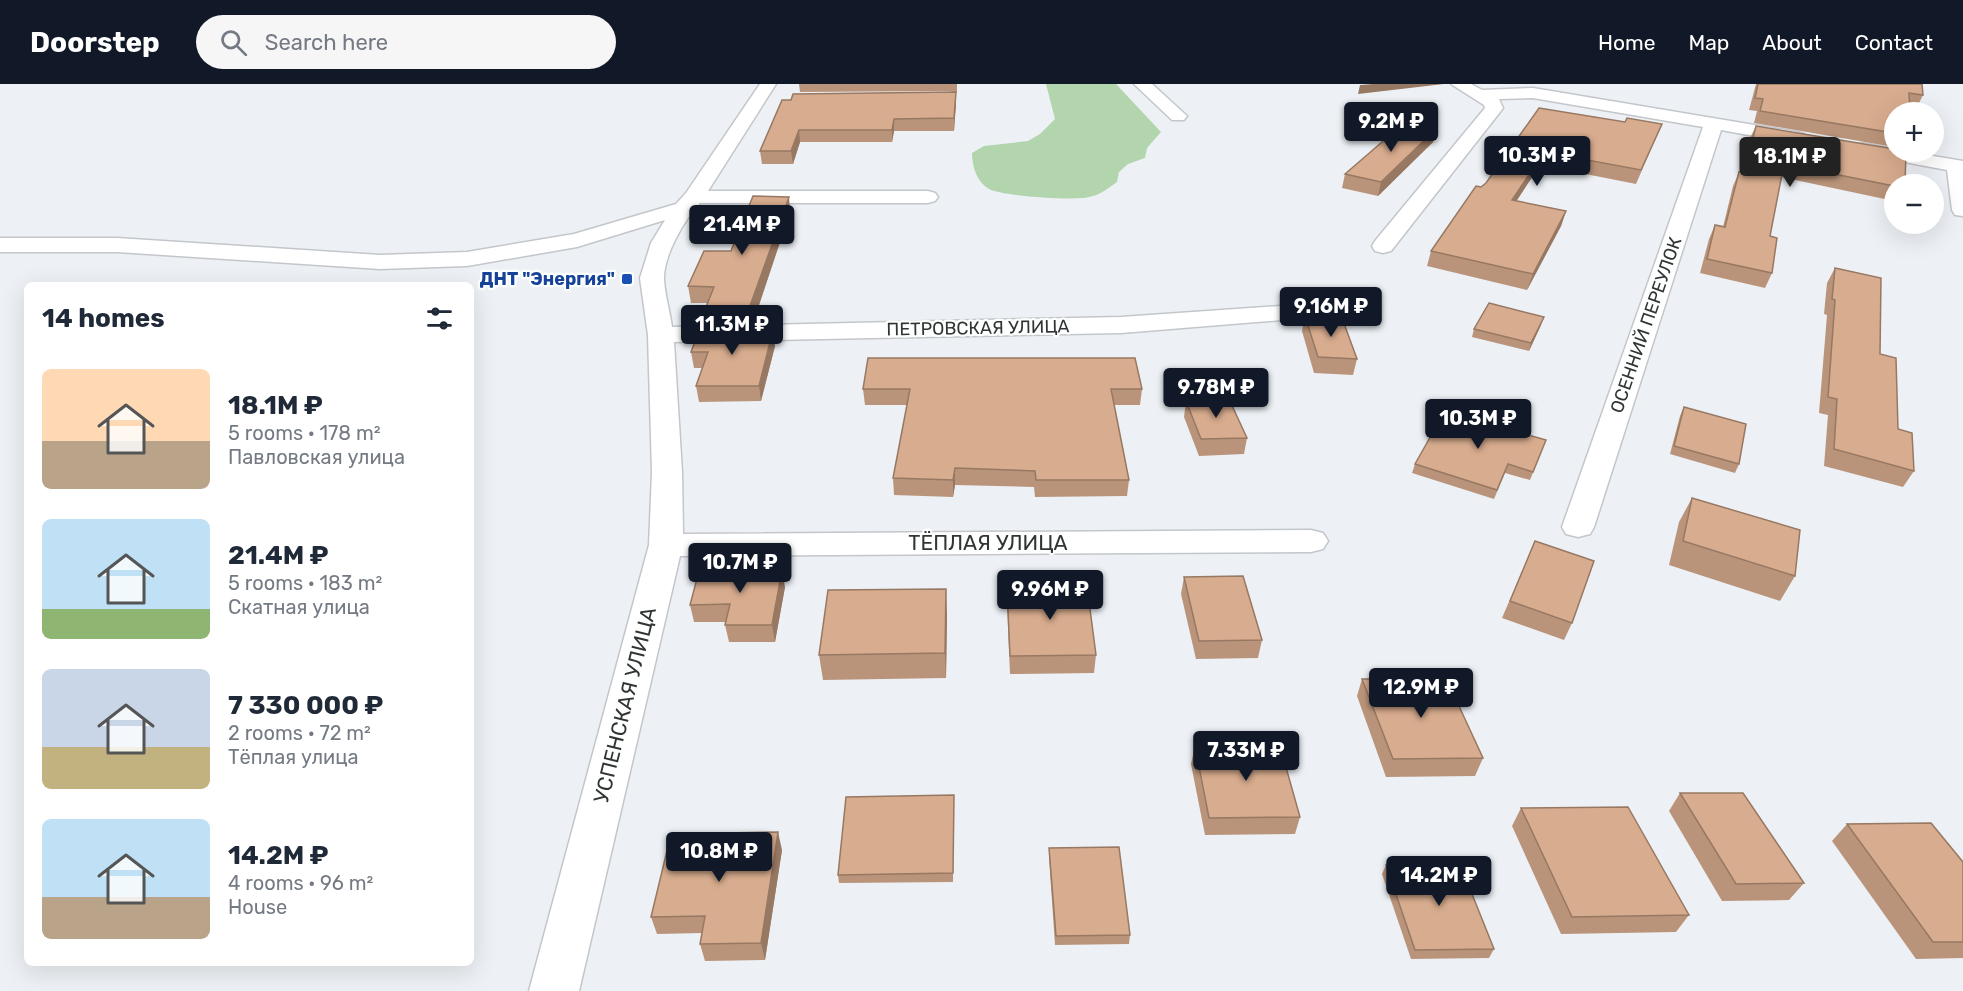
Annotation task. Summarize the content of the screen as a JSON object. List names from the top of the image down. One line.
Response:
{"streets":{"street":["ОСЕННИЙ ПЕРЕУЛОК","ПЕТРОВСКАЯ УЛИЦА","ТЁПЛАЯ УЛИЦА","УСПЕНСКАЯ УЛИЦА"]},"crossings":[["ПЕТРОВСКАЯ УЛИЦА","УСПЕНСКАЯ УЛИЦА"],["ТЁПЛАЯ УЛИЦА","УСПЕНСКАЯ УЛИЦА"]],"places":{"transit":["ДНТ \"Энергия\""]},"page":{"header":"Doorstep","search":"Search here","nav":["Home","Map","About","Contact"],"map_buttons":["+","−"],"price":["9.2M ₽","10.3M ₽","18.1M ₽","21.4M ₽","9.16M ₽","11.3M ₽","9.78M ₽","10.3M ₽","10.7M ₽","9.96M ₽","12.9M ₽","7.33M ₽","10.8M ₽","14.2M ₽"],"heading":"14 homes","list":[{"name":"18.1M ₽","note":"5 rooms · 178 m² · Павловская улица"},{"name":"21.4M ₽","note":"5 rooms · 183 m² · Скатная улица"},{"name":"7 330 000 ₽","note":"2 rooms · 72 m² · Тёплая улица"},{"name":"14.2M ₽","note":"4 rooms · 96 m² · House"}]}}
